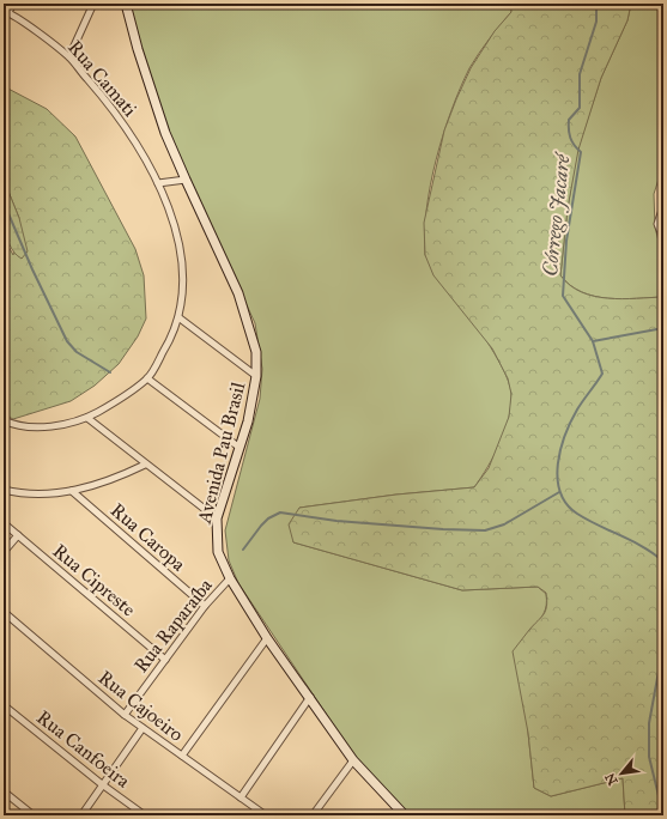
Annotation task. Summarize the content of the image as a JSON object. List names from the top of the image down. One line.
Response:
{"streets":{"main road":["Avenida Pau Brasil"],"street":["Rua Camati","Rua Caropa","Rua Cipreste","Rua Raparaíba","Rua Cajoeiro","Rua Canfoeira"]},"crossings":[["Avenida Pau Brasil","Rua Raparaíba"],["Rua Caropa","Rua Raparaíba"],["Rua Cipreste","Rua Raparaíba"],["Rua Raparaíba","Rua Cajoeiro"]],"water":["Córrego Jacaré"],"north":"bottom left"}
